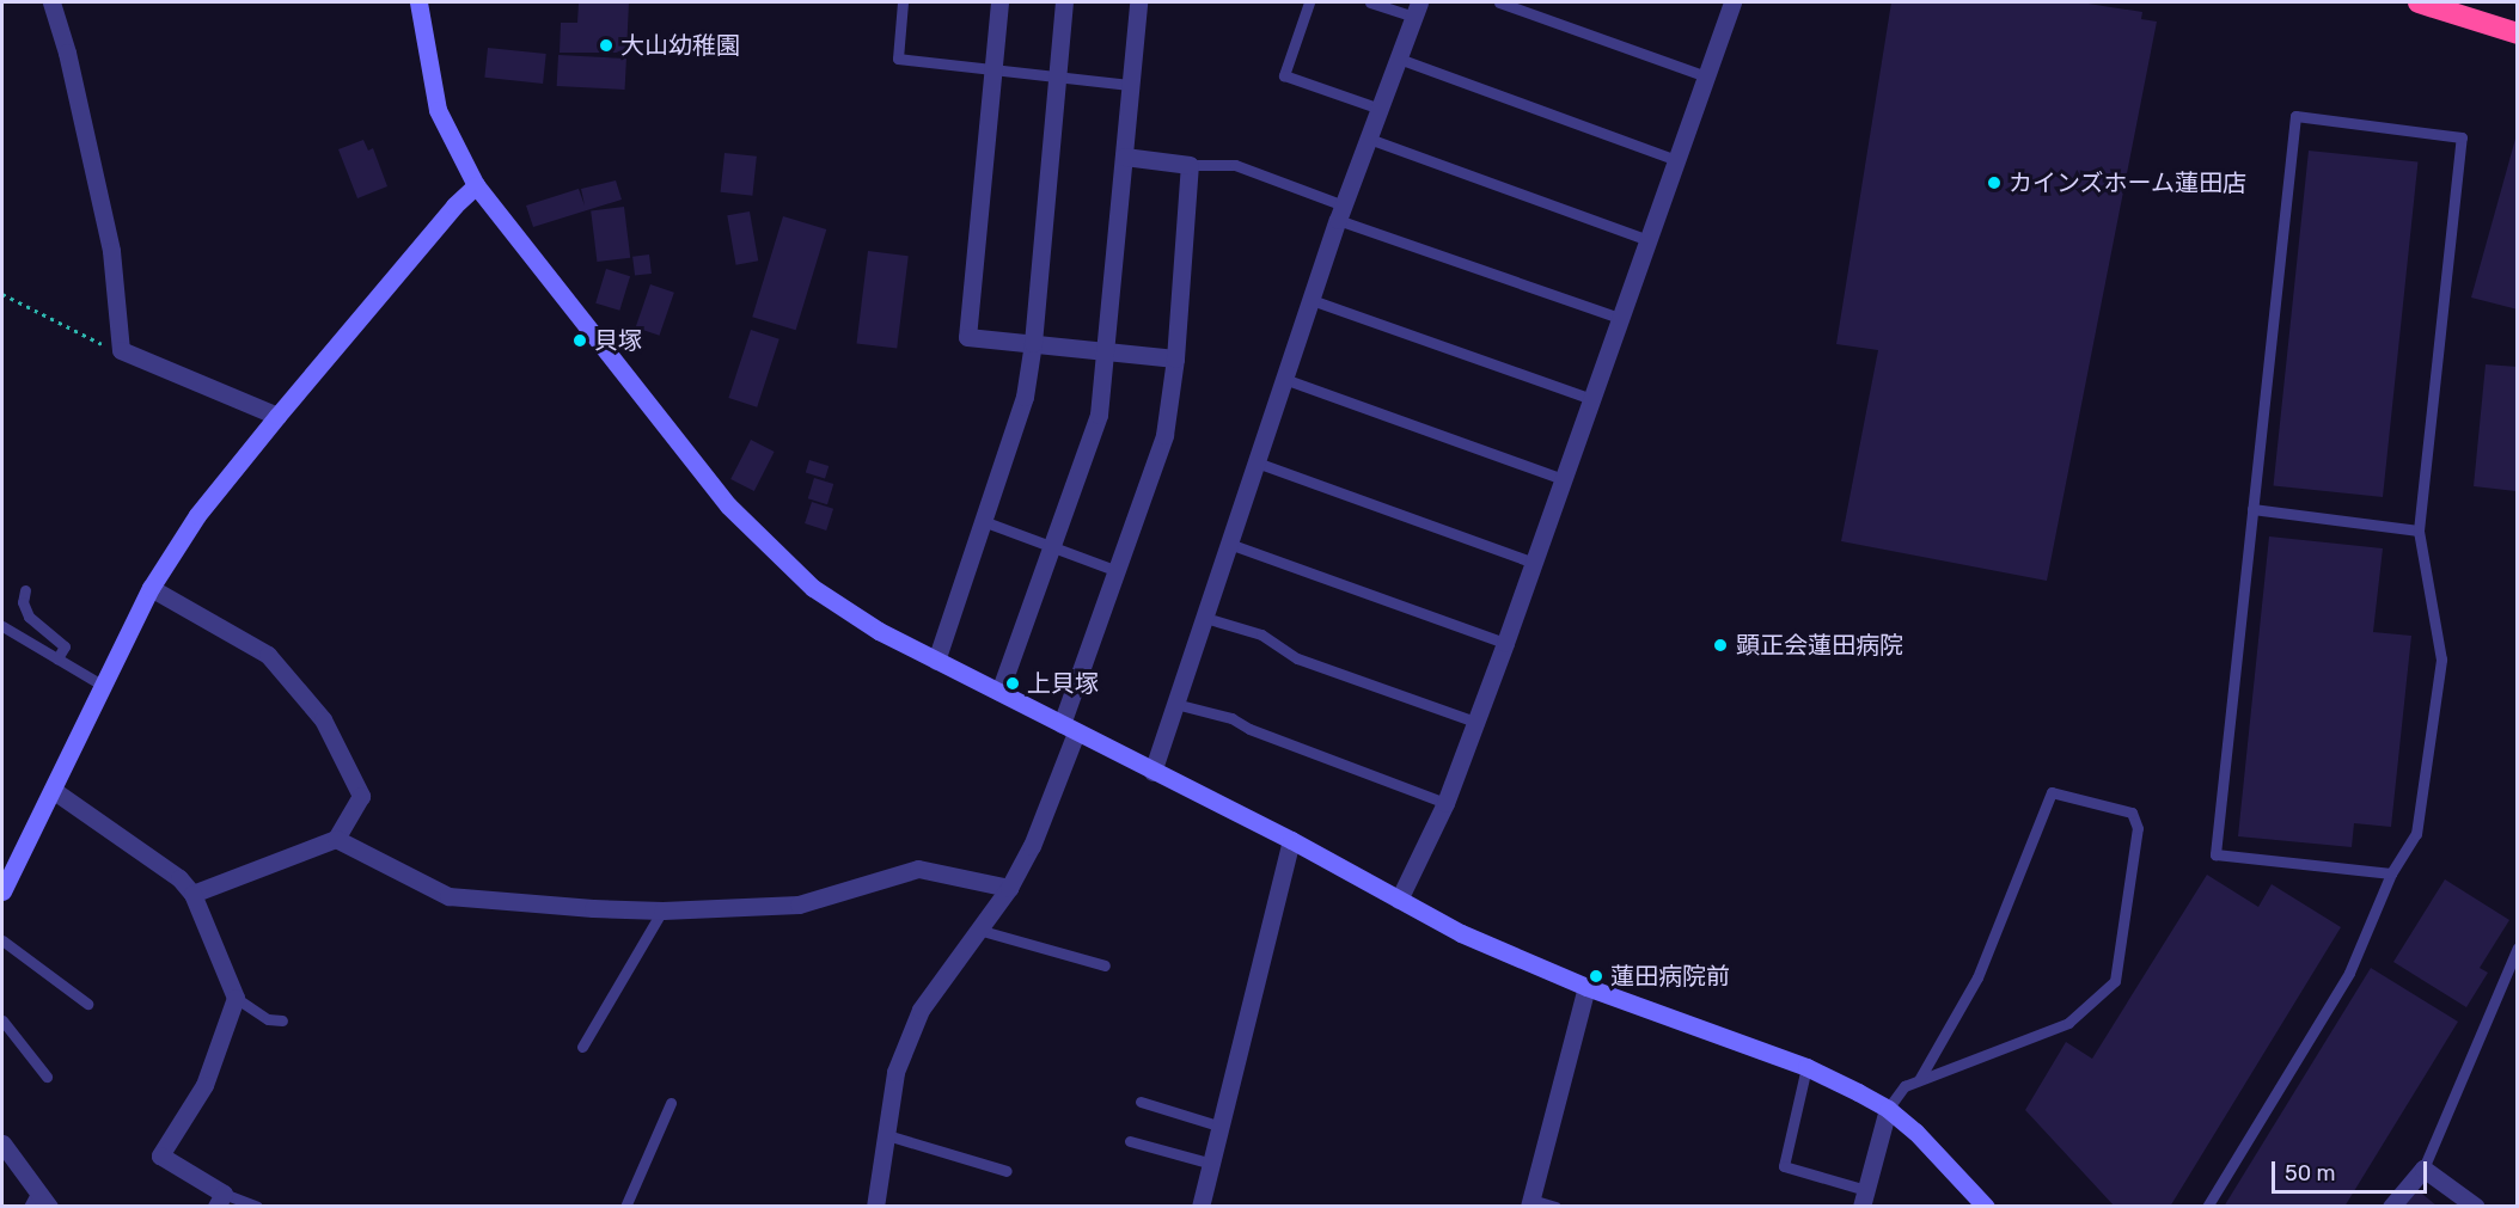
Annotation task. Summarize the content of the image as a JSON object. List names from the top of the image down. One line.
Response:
{"places":["大山幼稚園","カインズホーム蓮田店","貝塚","顕正会蓮田病院","上貝塚","蓮田病院前"],"scale_bar":"50 m"}
